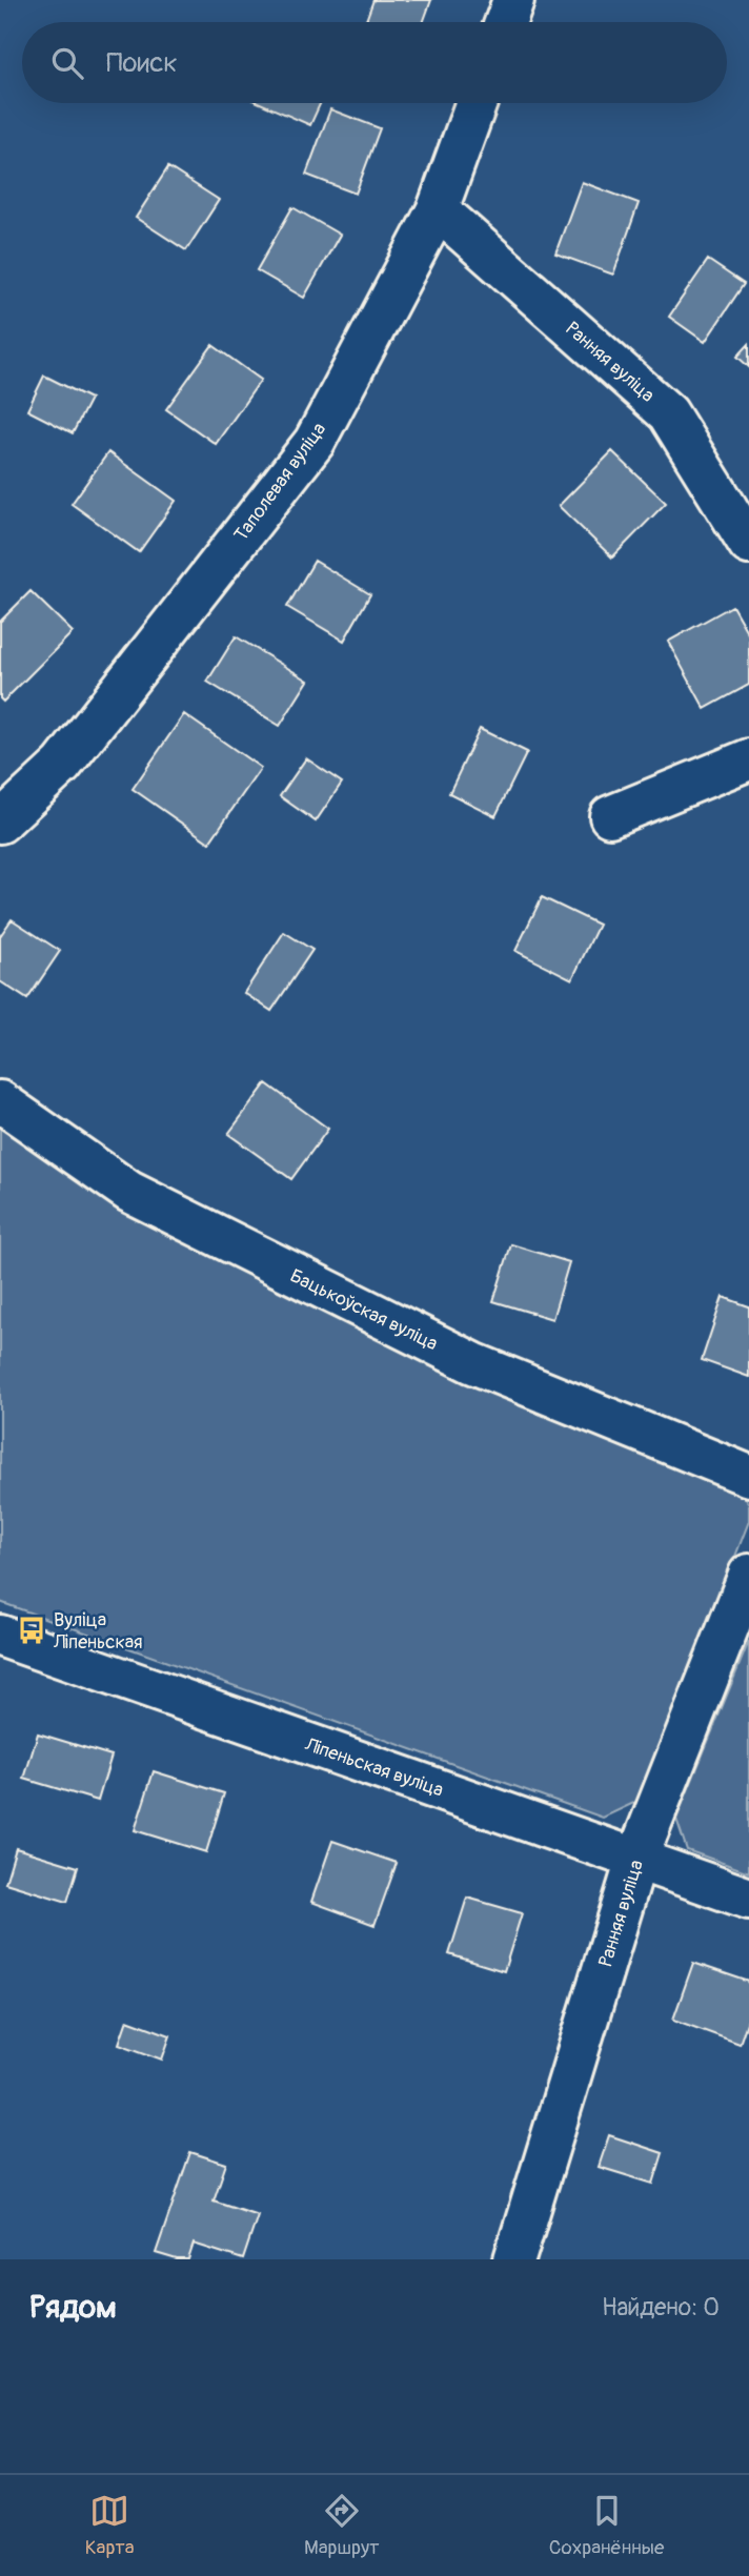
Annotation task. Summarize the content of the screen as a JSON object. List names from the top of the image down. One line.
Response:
{"streets":{"street":["Ранняя вуліца","Таполевая вуліца","Бацькоўская вуліца","Ліпеньская вуліца"]},"crossings":[["Ранняя вуліца","Таполевая вуліца"],["Ранняя вуліца","Ліпеньская вуліца"]],"places":{"bus stop":["Вуліца Ліпеньская"]},"page":{"search":"Поиск","heading":["Рядом","Найдено: 0"],"nav":["Карта","Маршрут","Сохранённые"]}}
